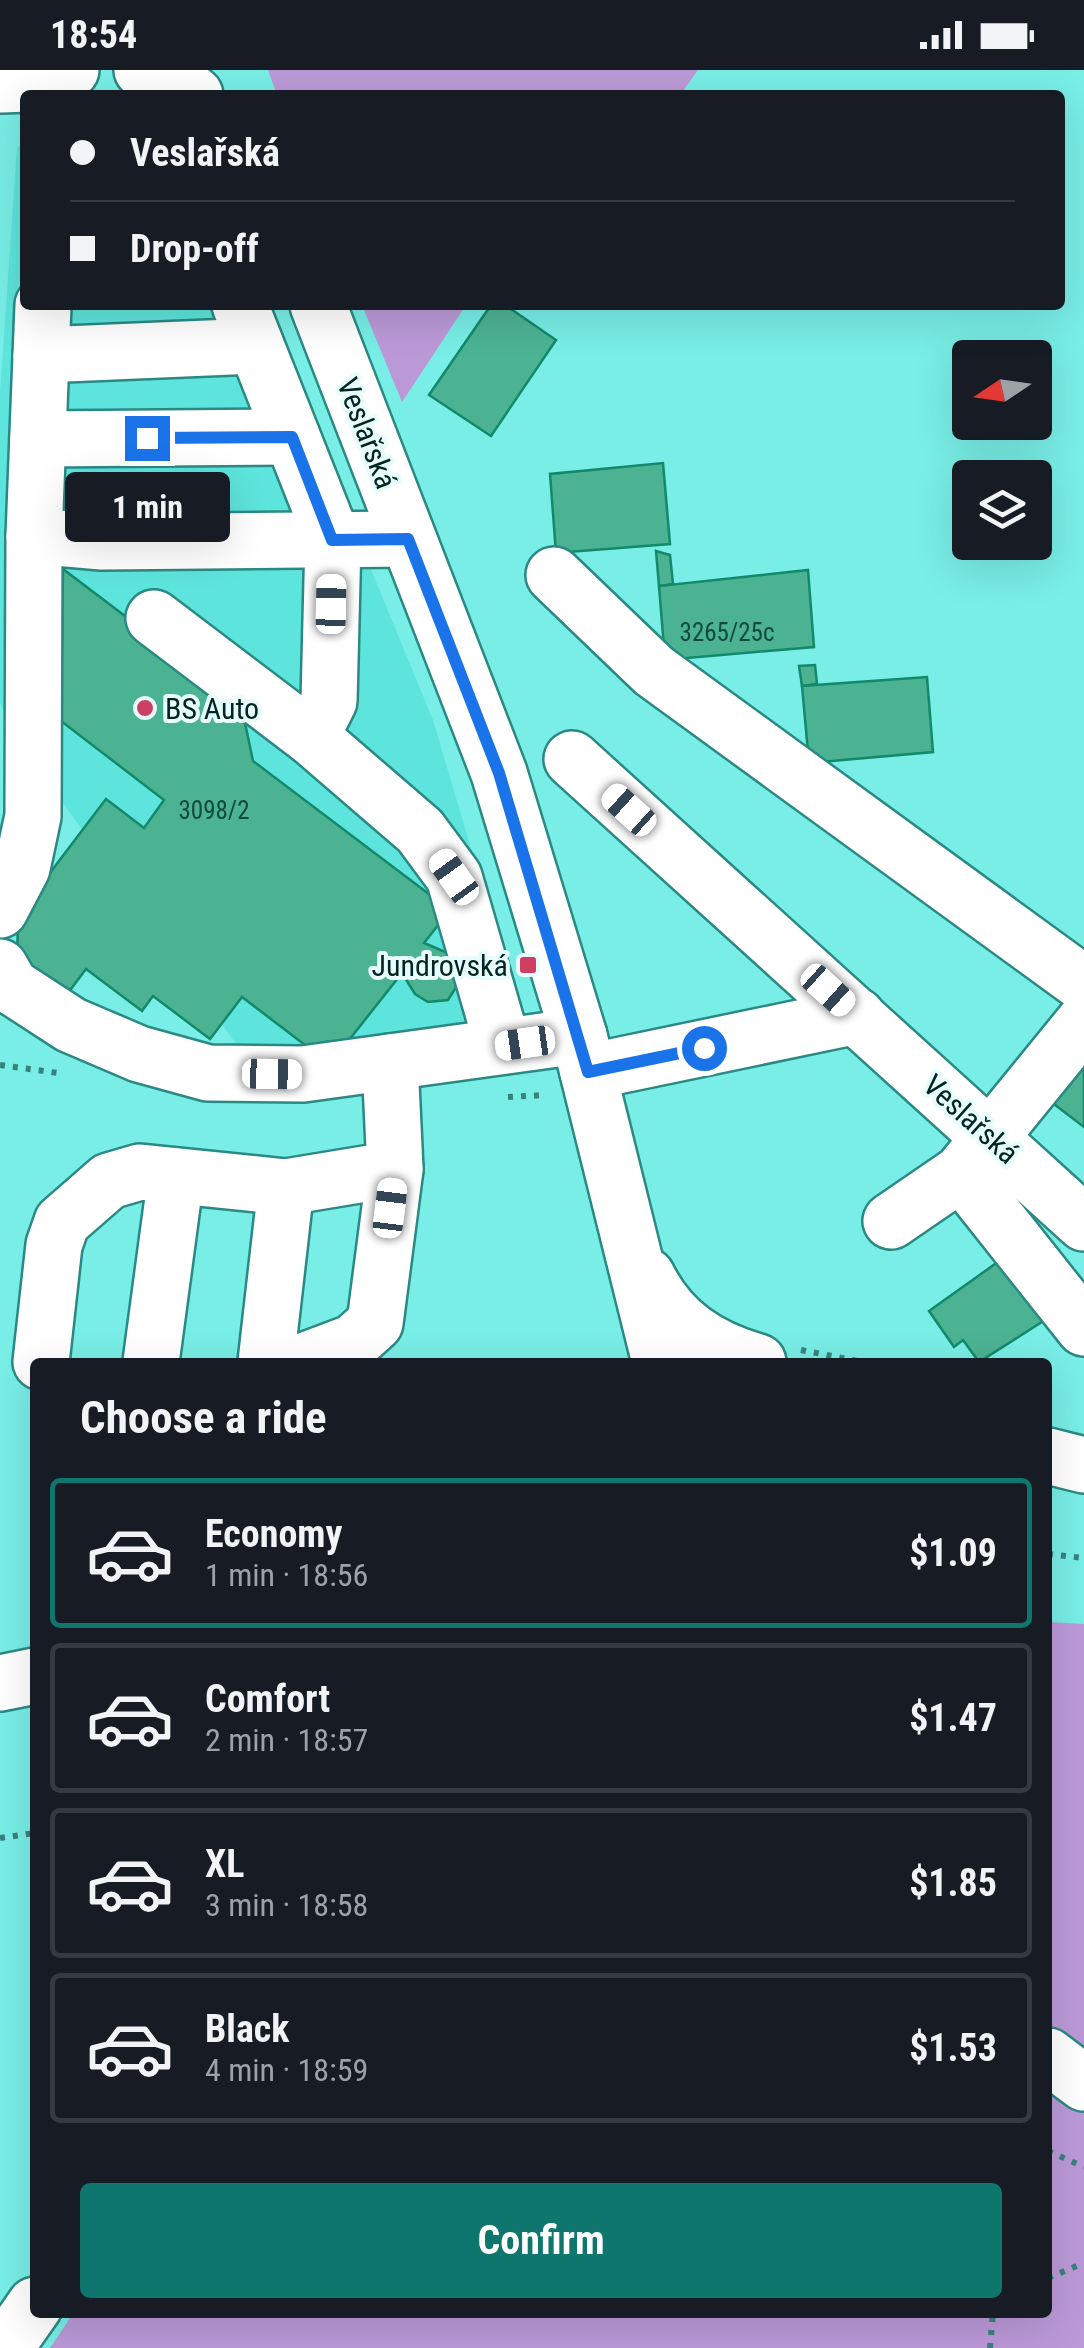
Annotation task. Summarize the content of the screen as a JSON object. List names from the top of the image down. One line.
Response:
{"streets":{"street":["Veslařská"]},"places":{"other":["BS Auto"],"transit":["Jundrovská"]},"house_numbers":["3265/25c","3098/2"],"north":"left","page":{"status":"18:54","banner":["Veslařská","Drop-off"],"bubble":"1 min","heading":"Choose a ride","list":[{"name":"Economy","note":"1 min · 18:56","value":"$1.09"},{"name":"Comfort","note":"2 min · 18:57","value":"$1.47"},{"name":"XL","note":"3 min · 18:58","value":"$1.85"},{"name":"Black","note":"4 min · 18:59","value":"$1.53"}],"buttons":"Confirm"}}
